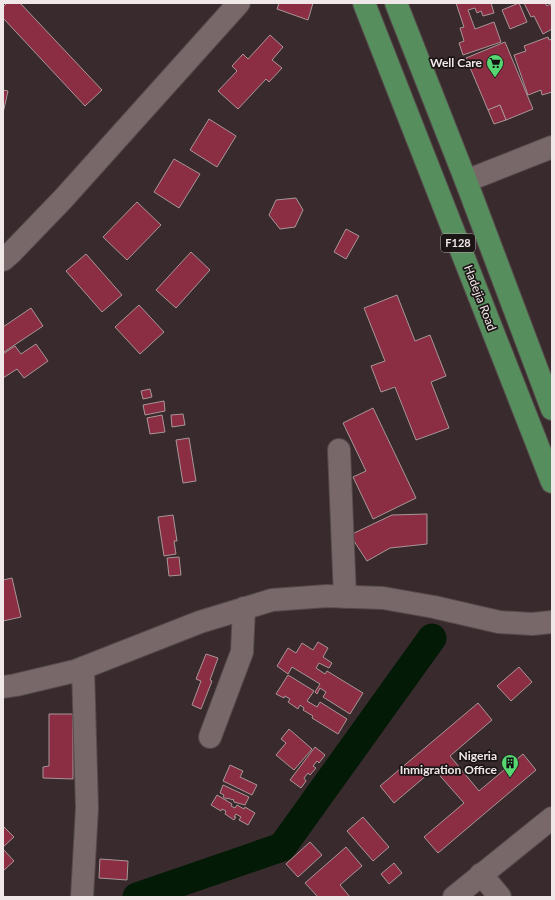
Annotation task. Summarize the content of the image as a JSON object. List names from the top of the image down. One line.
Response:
{"streets":{"main road":["F128","Hadejia Road"]},"places":{"supermarket":["Well Care"],"building":["Nigeria Inmigration Office"]}}
